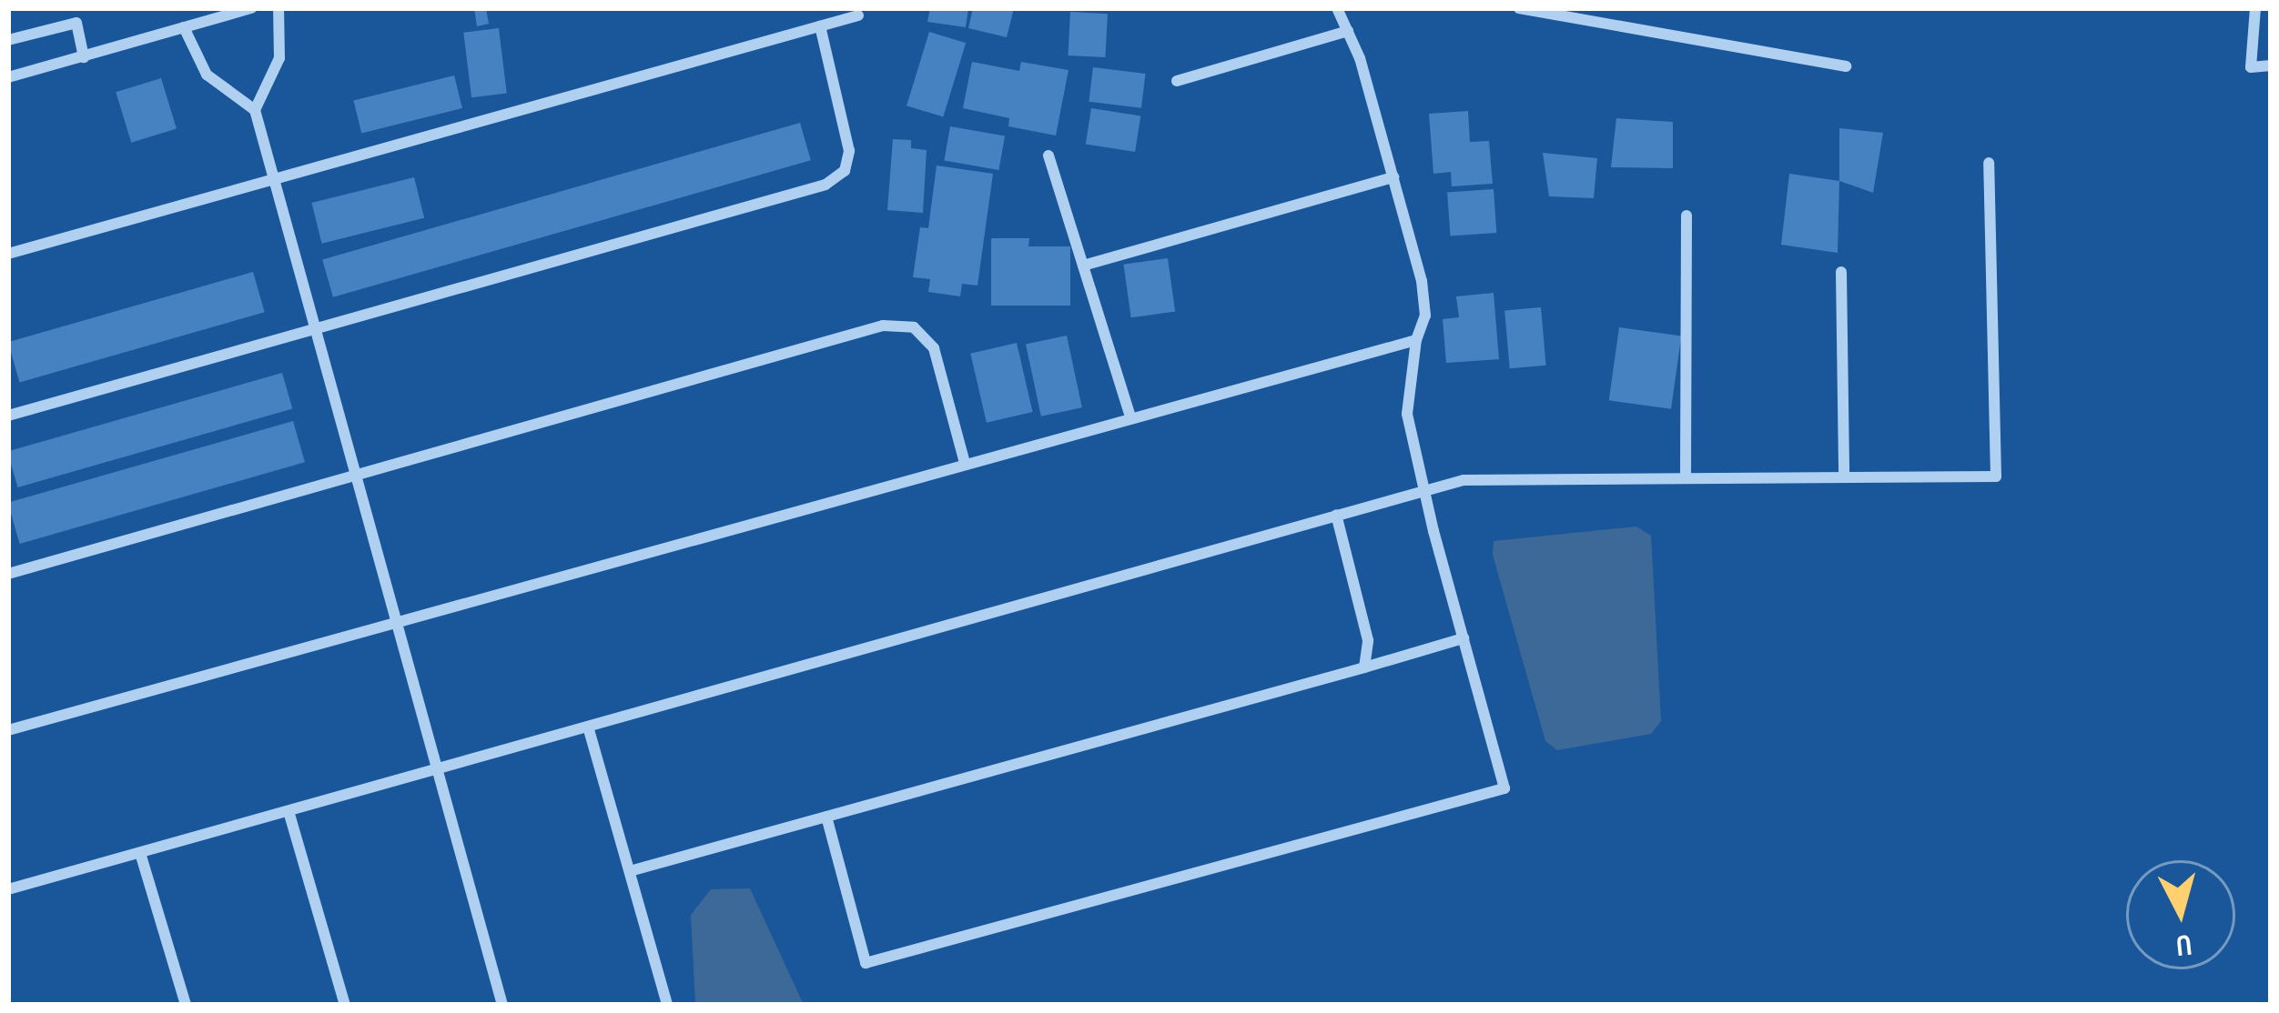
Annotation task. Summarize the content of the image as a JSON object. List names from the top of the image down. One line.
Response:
{"north":"bottom"}
